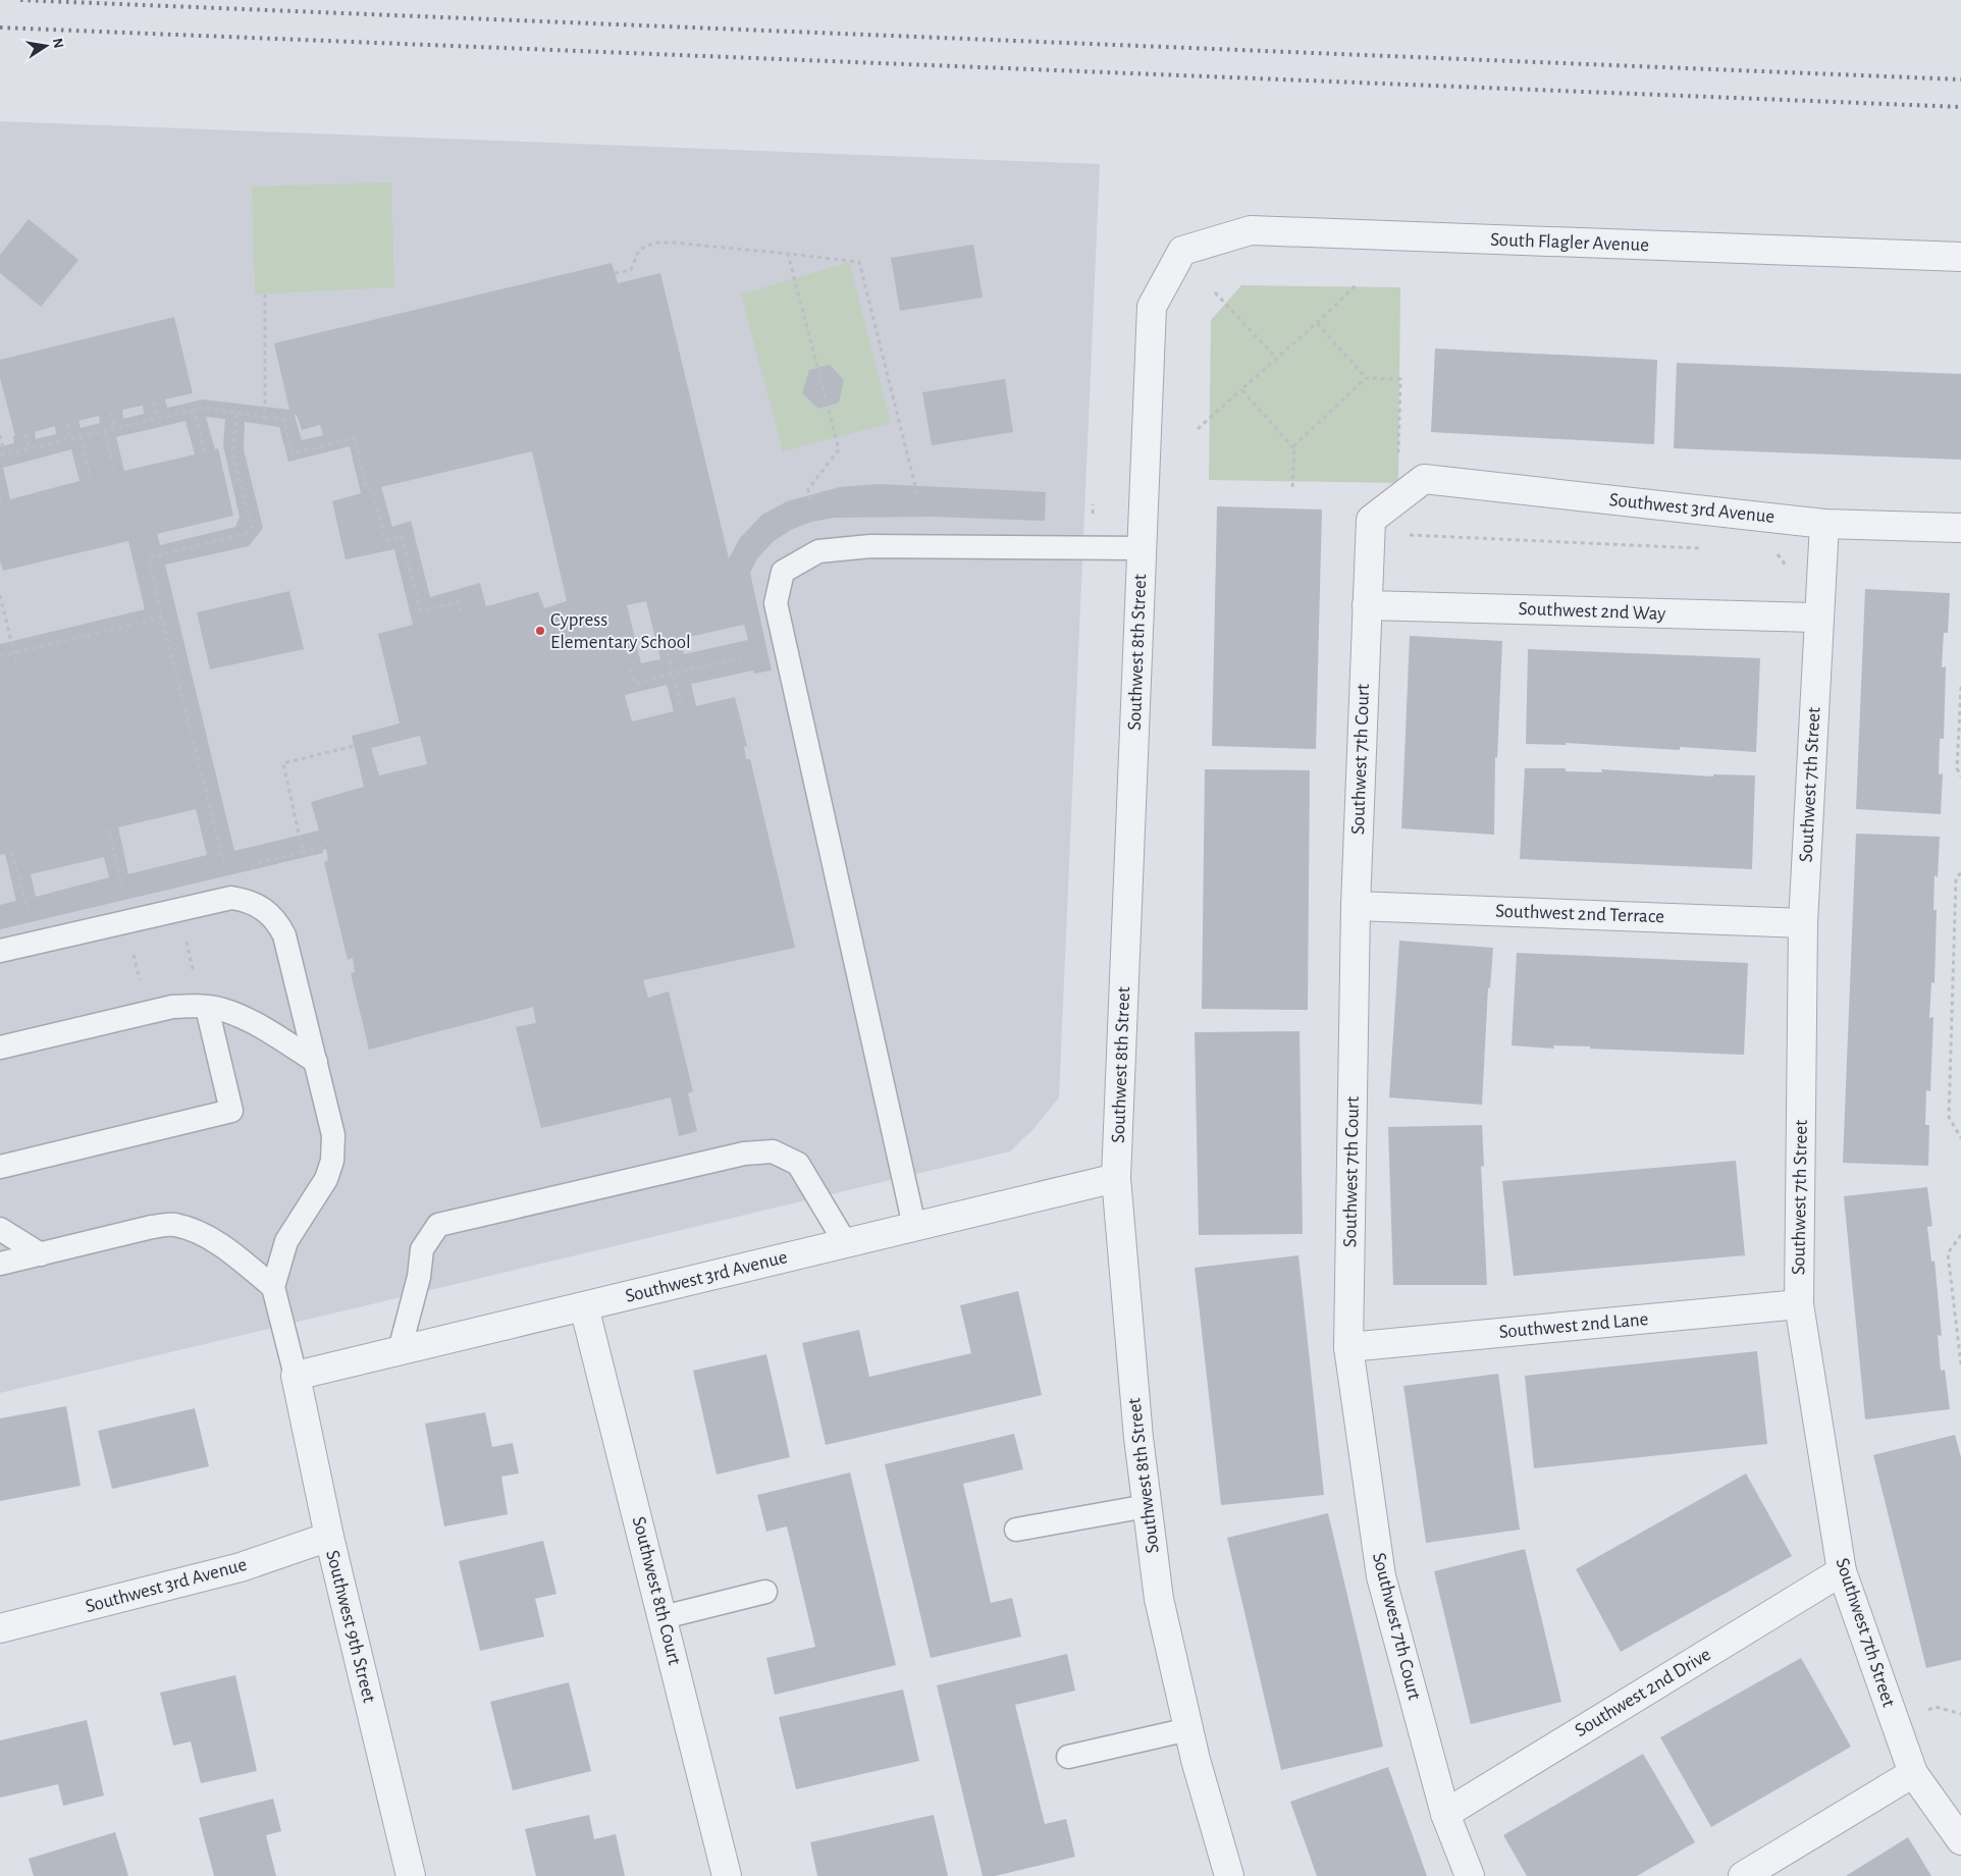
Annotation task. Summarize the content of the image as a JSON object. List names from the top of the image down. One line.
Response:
{"streets":{"street":["South Flagler Avenue","Southwest 3rd Avenue","Southwest 2nd Way","Southwest 8th Street","Southwest 7th Court","Southwest 7th Street","Southwest 2nd Terrace","Southwest 2nd Lane","Southwest 8th Court","Southwest 9th Street","Southwest 2nd Drive"]},"crossings":[["South Flagler Avenue","Southwest 8th Street"],["Southwest 3rd Avenue","Southwest 8th Street"],["Southwest 3rd Avenue","Southwest 7th Court"],["Southwest 3rd Avenue","Southwest 7th Street"],["Southwest 3rd Avenue","Southwest 8th Court"],["Southwest 3rd Avenue","Southwest 9th Street"],["Southwest 2nd Way","Southwest 7th Court"],["Southwest 2nd Way","Southwest 7th Street"],["Southwest 7th Court","Southwest 2nd Terrace"],["Southwest 7th Court","Southwest 2nd Lane"],["Southwest 7th Court","Southwest 2nd Drive"],["Southwest 7th Street","Southwest 2nd Terrace"],["Southwest 7th Street","Southwest 2nd Lane"],["Southwest 7th Street","Southwest 2nd Drive"]],"places":["Cypress Elementary School"],"north":"right"}
